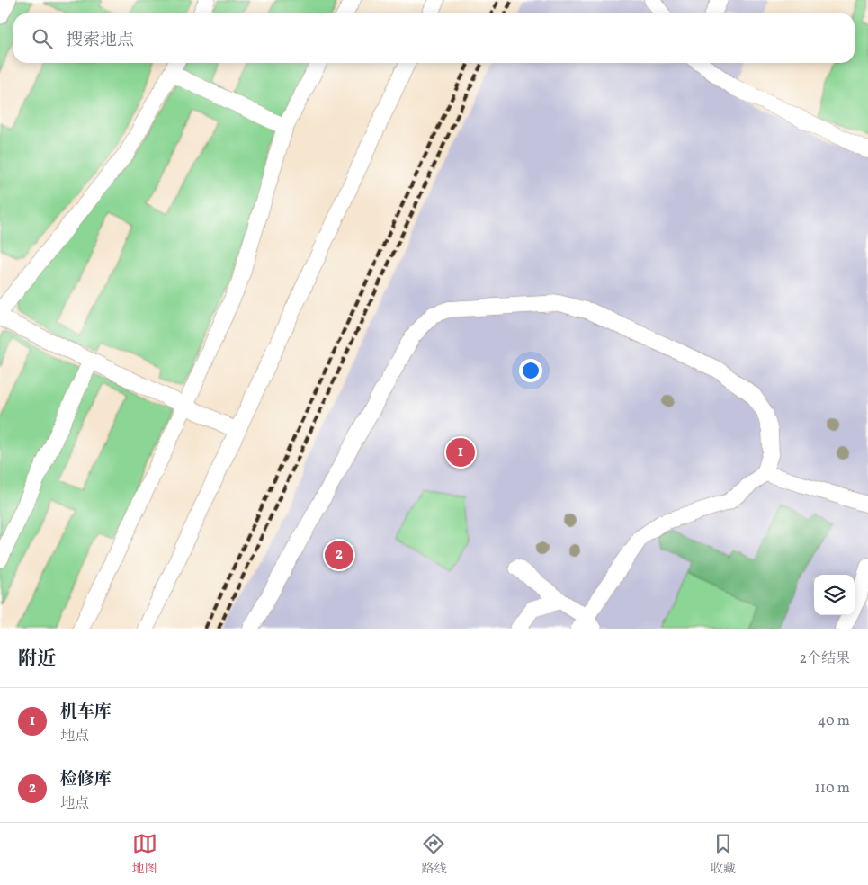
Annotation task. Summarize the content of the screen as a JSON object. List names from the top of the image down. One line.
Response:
{"page":{"search":"搜索地点","pins":["1","2"],"heading":["附近","2个结果"],"list":[{"mark":"1","name":"机车库","note":"地点","value":"40 m"},{"mark":"2","name":"检修库","note":"地点","value":"110 m"}],"nav":["地图","路线","收藏"]}}
